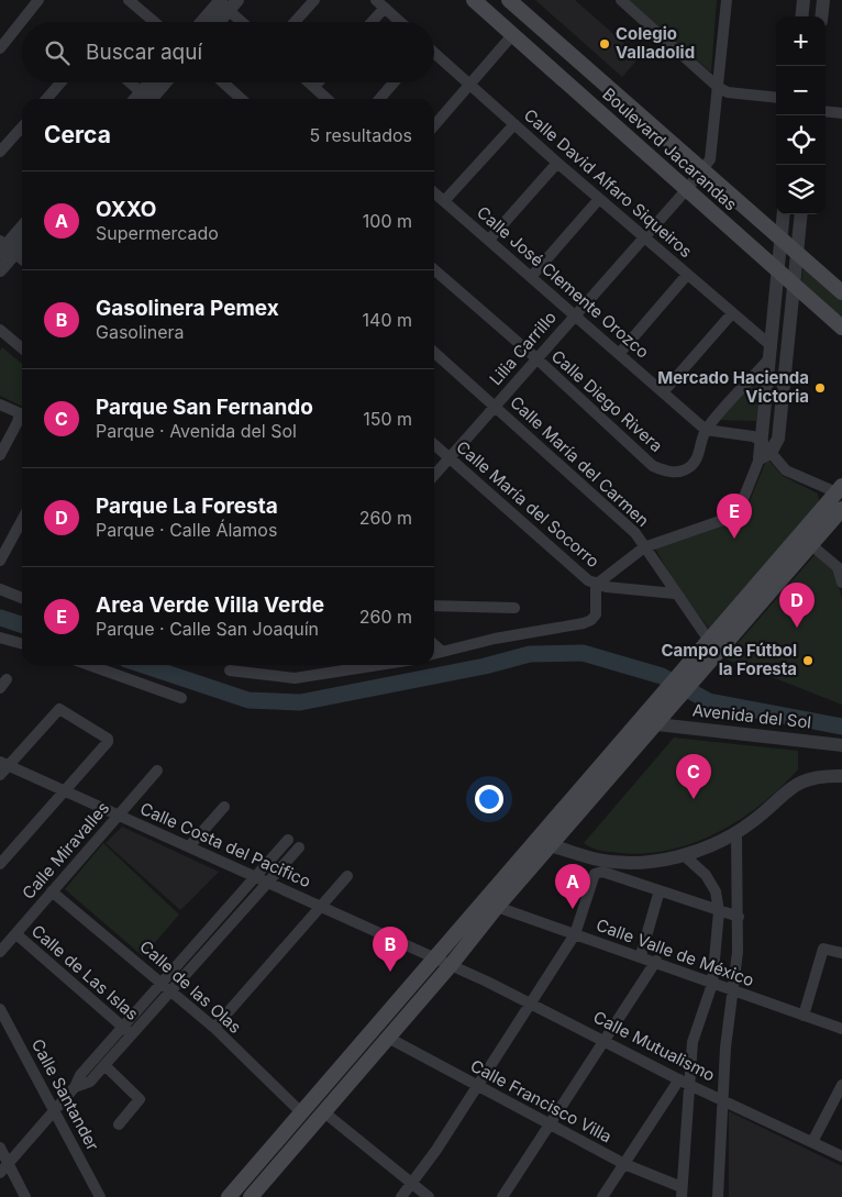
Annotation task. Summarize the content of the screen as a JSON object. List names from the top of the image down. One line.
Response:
{"streets":{"main road":["Boulevard Jacarandas"],"street":["Calle David Alfaro Siqueiros","Calle José Clemente Orozco","Lilia Carrillo","Calle Diego Rivera","Calle María del Carmen","Calle María del Socorro","Avenida del Sol","Calle Costa del Pacifico","Calle Miravalles","Calle Valle de México","Calle de Las Islas","Calle de las Olas","Calle Mutualismo","Calle Santander","Calle Francisco Villa"]},"crossings":[["Boulevard Jacarandas","Lilia Carrillo"],["Calle David Alfaro Siqueiros","Lilia Carrillo"],["Calle David Alfaro Siqueiros","Calle Diego Rivera"],["Calle José Clemente Orozco","Lilia Carrillo"],["Calle José Clemente Orozco","Calle Diego Rivera"],["Lilia Carrillo","Calle Diego Rivera"],["Lilia Carrillo","Calle María del Carmen"],["Lilia Carrillo","Calle María del Socorro"],["Calle María del Carmen","Calle María del Socorro"],["Calle Costa del Pacifico","Calle Miravalles"],["Calle Costa del Pacifico","Calle Mutualismo"],["Calle Miravalles","Calle de Las Islas"],["Calle Miravalles","Calle de las Olas"]],"places":["Colegio Valladolid","Mercado Hacienda Victoria","Campo de Fútbol la Foresta"],"page":{"map_buttons":["+","−"],"search":"Buscar aquí","heading":["Cerca","5 resultados"],"list":[{"mark":"A","name":"OXXO","note":"Supermercado","value":"100 m"},{"mark":"B","name":"Gasolinera Pemex","note":"Gasolinera","value":"140 m"},{"mark":"C","name":"Parque San Fernando","note":"Parque · Avenida del Sol","value":"150 m"},{"mark":"D","name":"Parque La Foresta","note":"Parque · Calle Álamos","value":"260 m"},{"mark":"E","name":"Area Verde Villa Verde","note":"Parque · Calle San Joaquín","value":"260 m"}],"pins":["E","D","C","A","B"]}}
